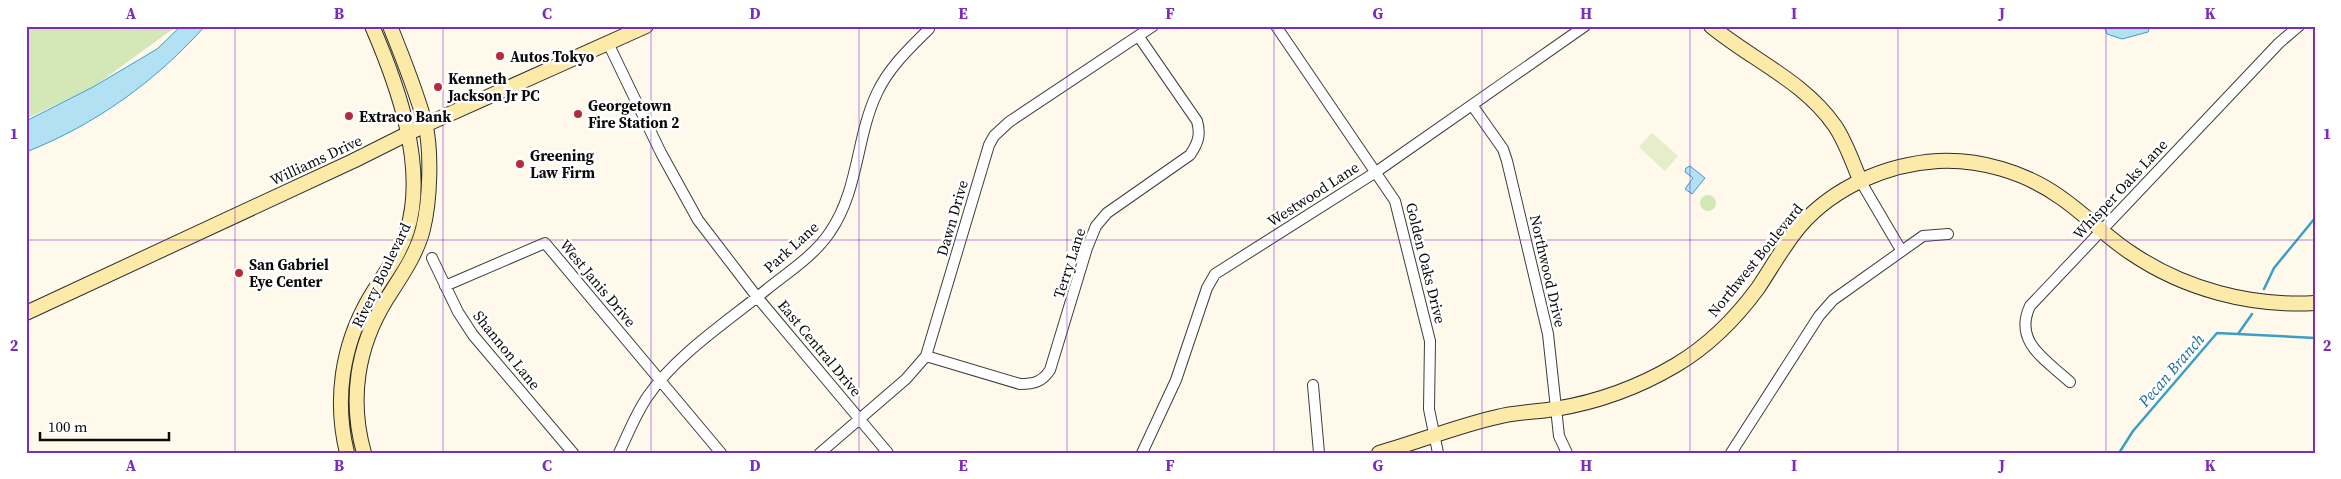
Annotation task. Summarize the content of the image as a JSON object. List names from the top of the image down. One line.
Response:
{"streets":{"street":["Williams Drive","Whisper Oaks Lane","Westwood Lane","Dawn Drive","Park Lane","Northwest Boulevard","Terry Lane","Golden Oaks Drive","Northwood Drive","Rivery Boulevard","West Janis Drive","East Central Drive","Shannon Lane"]},"crossings":[["Williams Drive","Rivery Boulevard"],["Williams Drive","East Central Drive"],["Whisper Oaks Lane","Northwest Boulevard"],["Westwood Lane","Golden Oaks Drive"],["Westwood Lane","Northwood Drive"],["Dawn Drive","Terry Lane"],["Dawn Drive","East Central Drive"],["Park Lane","West Janis Drive"],["Park Lane","East Central Drive"],["Northwest Boulevard","Golden Oaks Drive"],["Northwest Boulevard","Northwood Drive"],["West Janis Drive","Shannon Lane"]],"water":["Pecan Branch"],"places":["Autos Tokyo","Kenneth Jackson Jr PC","Georgetown Fire Station 2","Extraco Bank","Greening Law Firm","San Gabriel Eye Center"],"scale_bar":"100 m","grid":{"columns":["A","B","C","D","E","F","G","H","I","J","K"],"rows":["1","2"]}}
